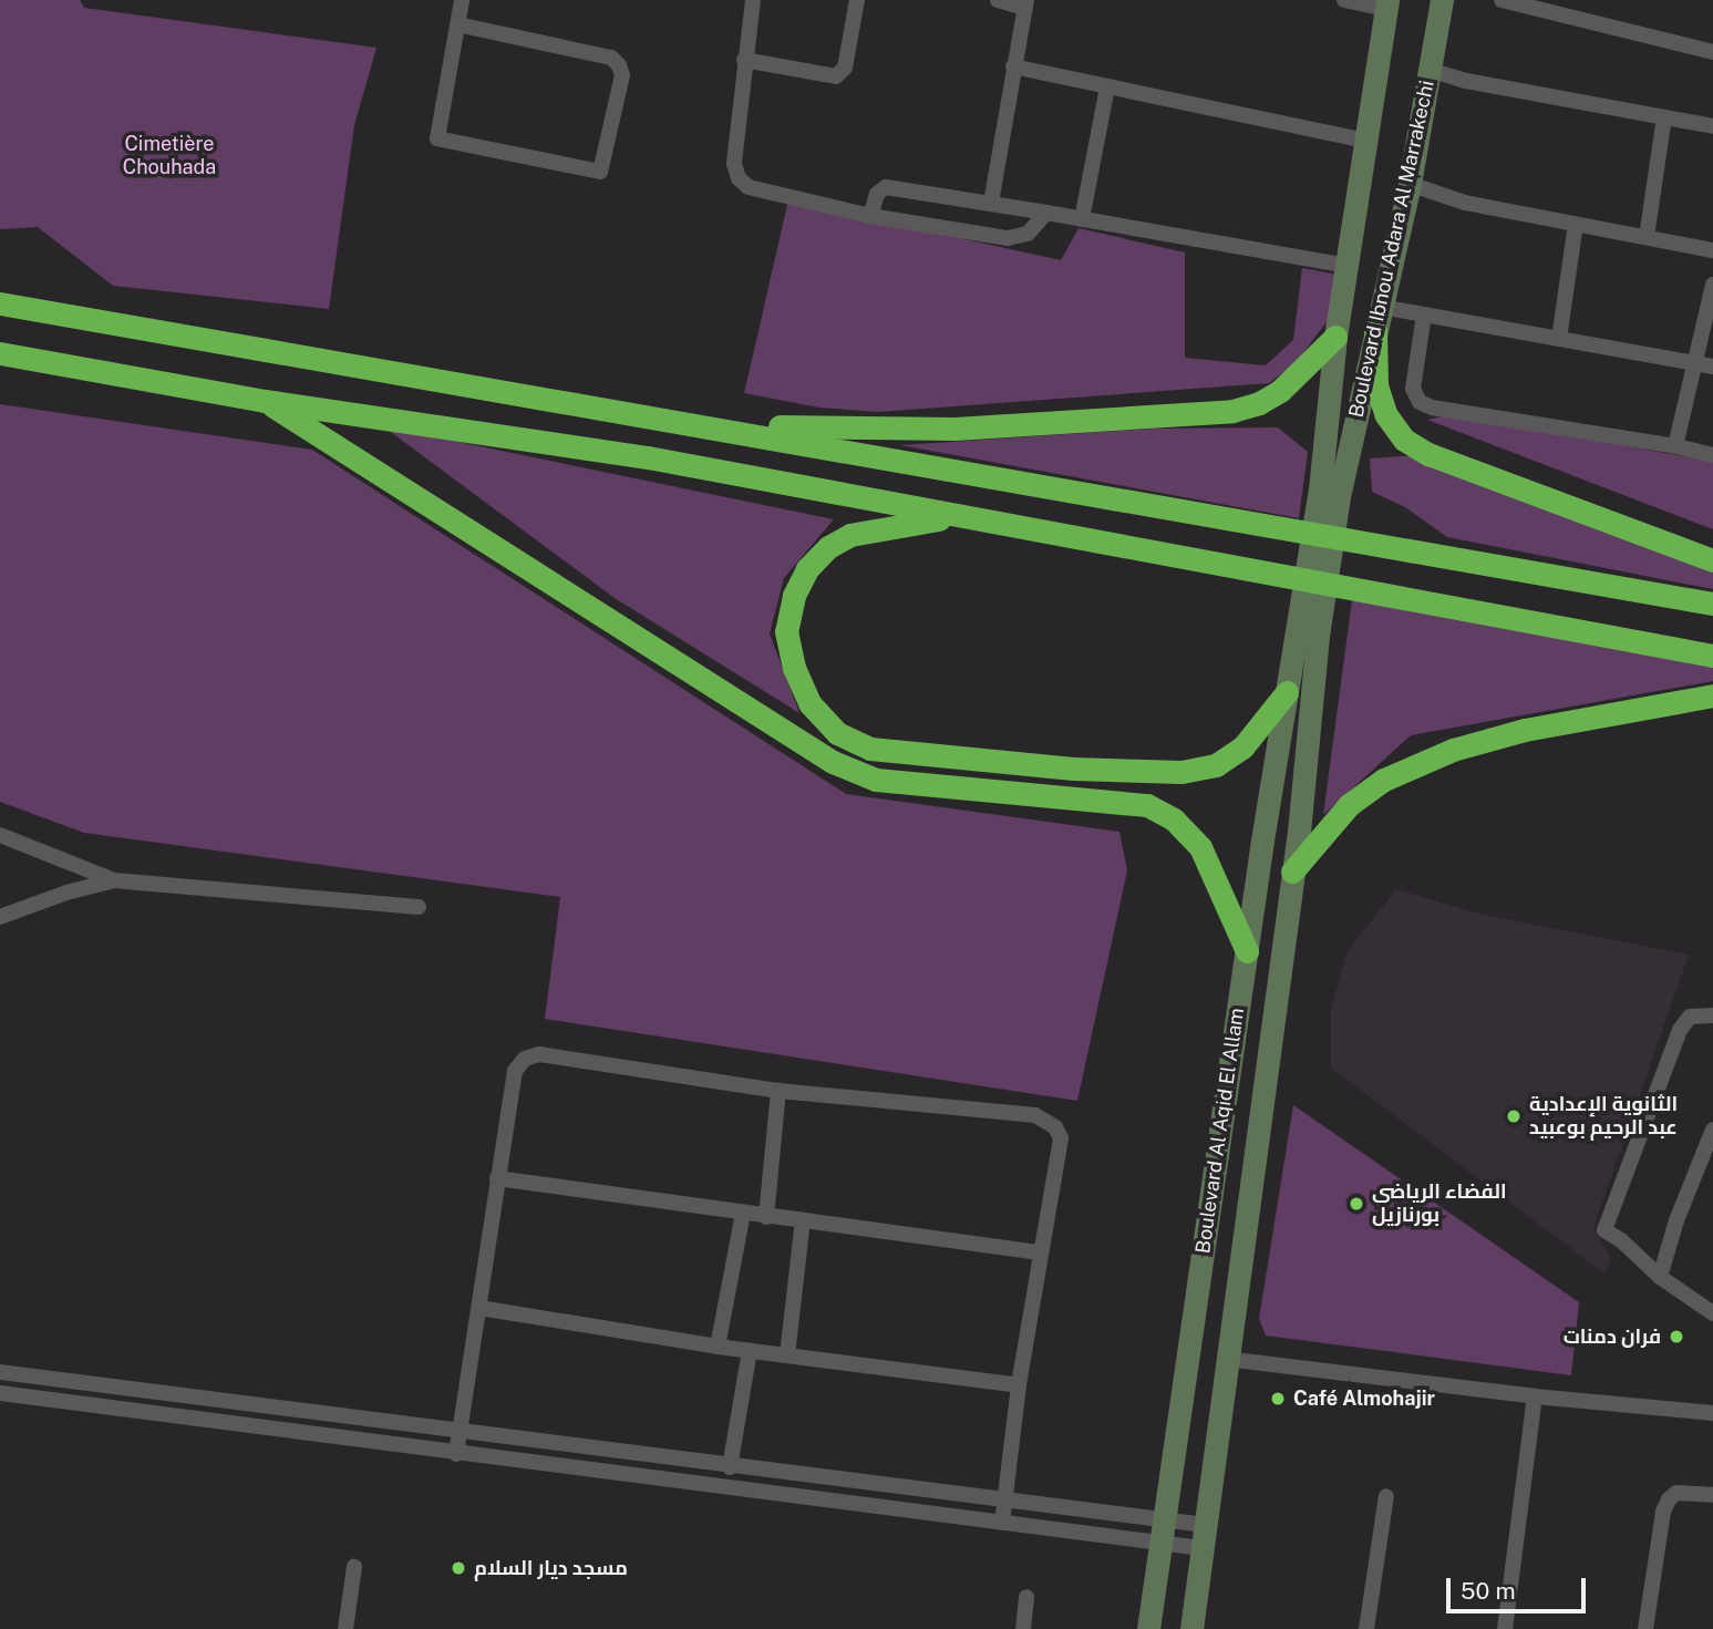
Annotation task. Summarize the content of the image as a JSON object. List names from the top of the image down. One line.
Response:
{"streets":{"main road":["Boulevard Ibnou Adara Al Marrakechi","Boulevard Al Aqid El Allam"]},"parks":["Cimetière Chouhada"],"places":["الثانوية الإعدادية عبد الرحيم بوعبيد","الفضاء الرياضي بورنازيل","فران دمنات","Café Almohajir","مسجد ديار السلام"],"scale_bar":"50 m"}
